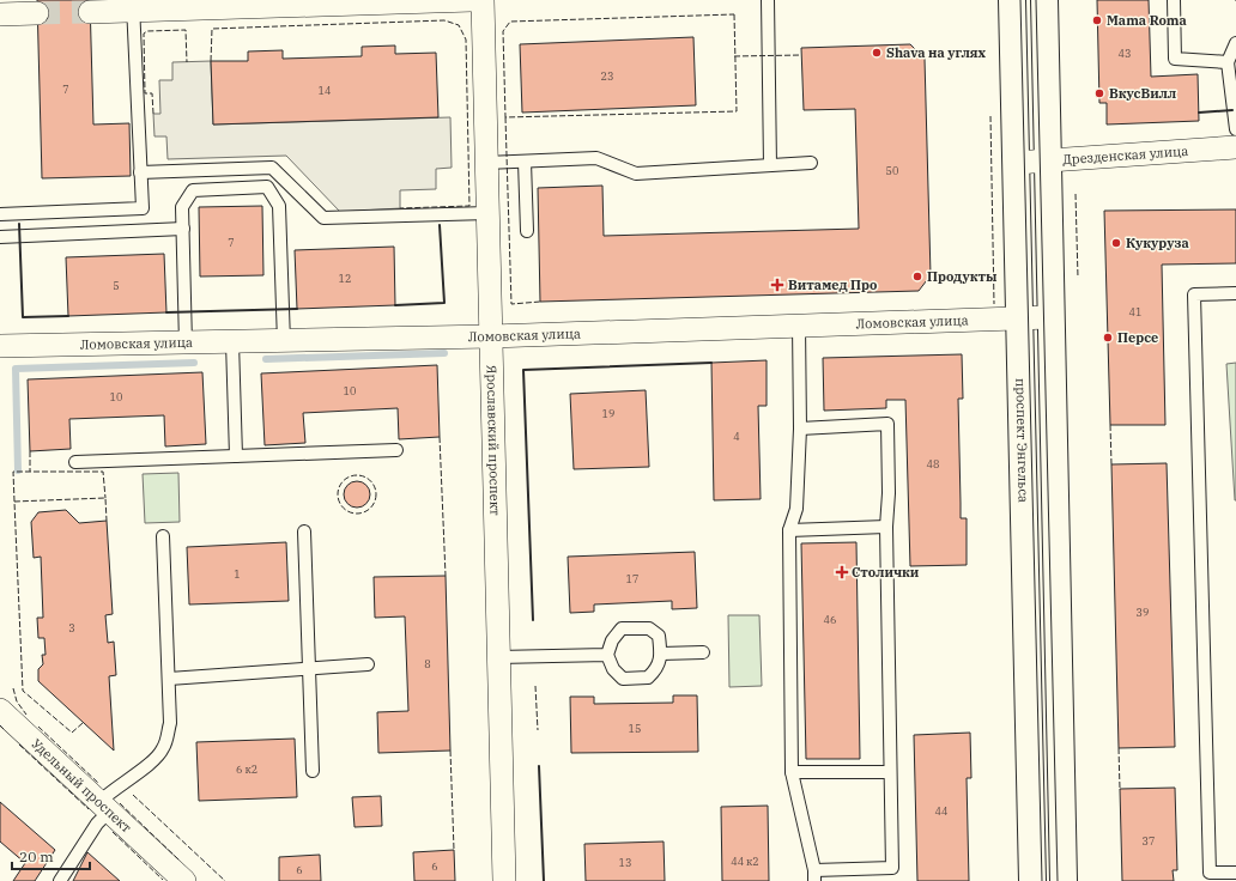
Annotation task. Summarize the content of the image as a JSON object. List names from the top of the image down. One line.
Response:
{"streets":{"main road":["проспект Энгельса"],"street":["Дрезденская улица","Ломовская улица","Ярославский проспект","Удельный проспект"]},"crossings":[["Дрезденская улица","проспект Энгельса"],["Ломовская улица","Ярославский проспект"],["Ломовская улица","проспект Энгельса"]],"places":{"other":["Mama Roma","Shava на углях","ВкусВилл","Кукуруза","Продукты","Персе"],"health":["Витамед Про","Столички"]},"house_numbers":["43","23","7","14","50","7","12","5","41","10","10","19","4","48","1","17","39","46","3","8","15","6 к2","44","37","44 к2","13","6","6"],"scale_bar":"20 m"}
